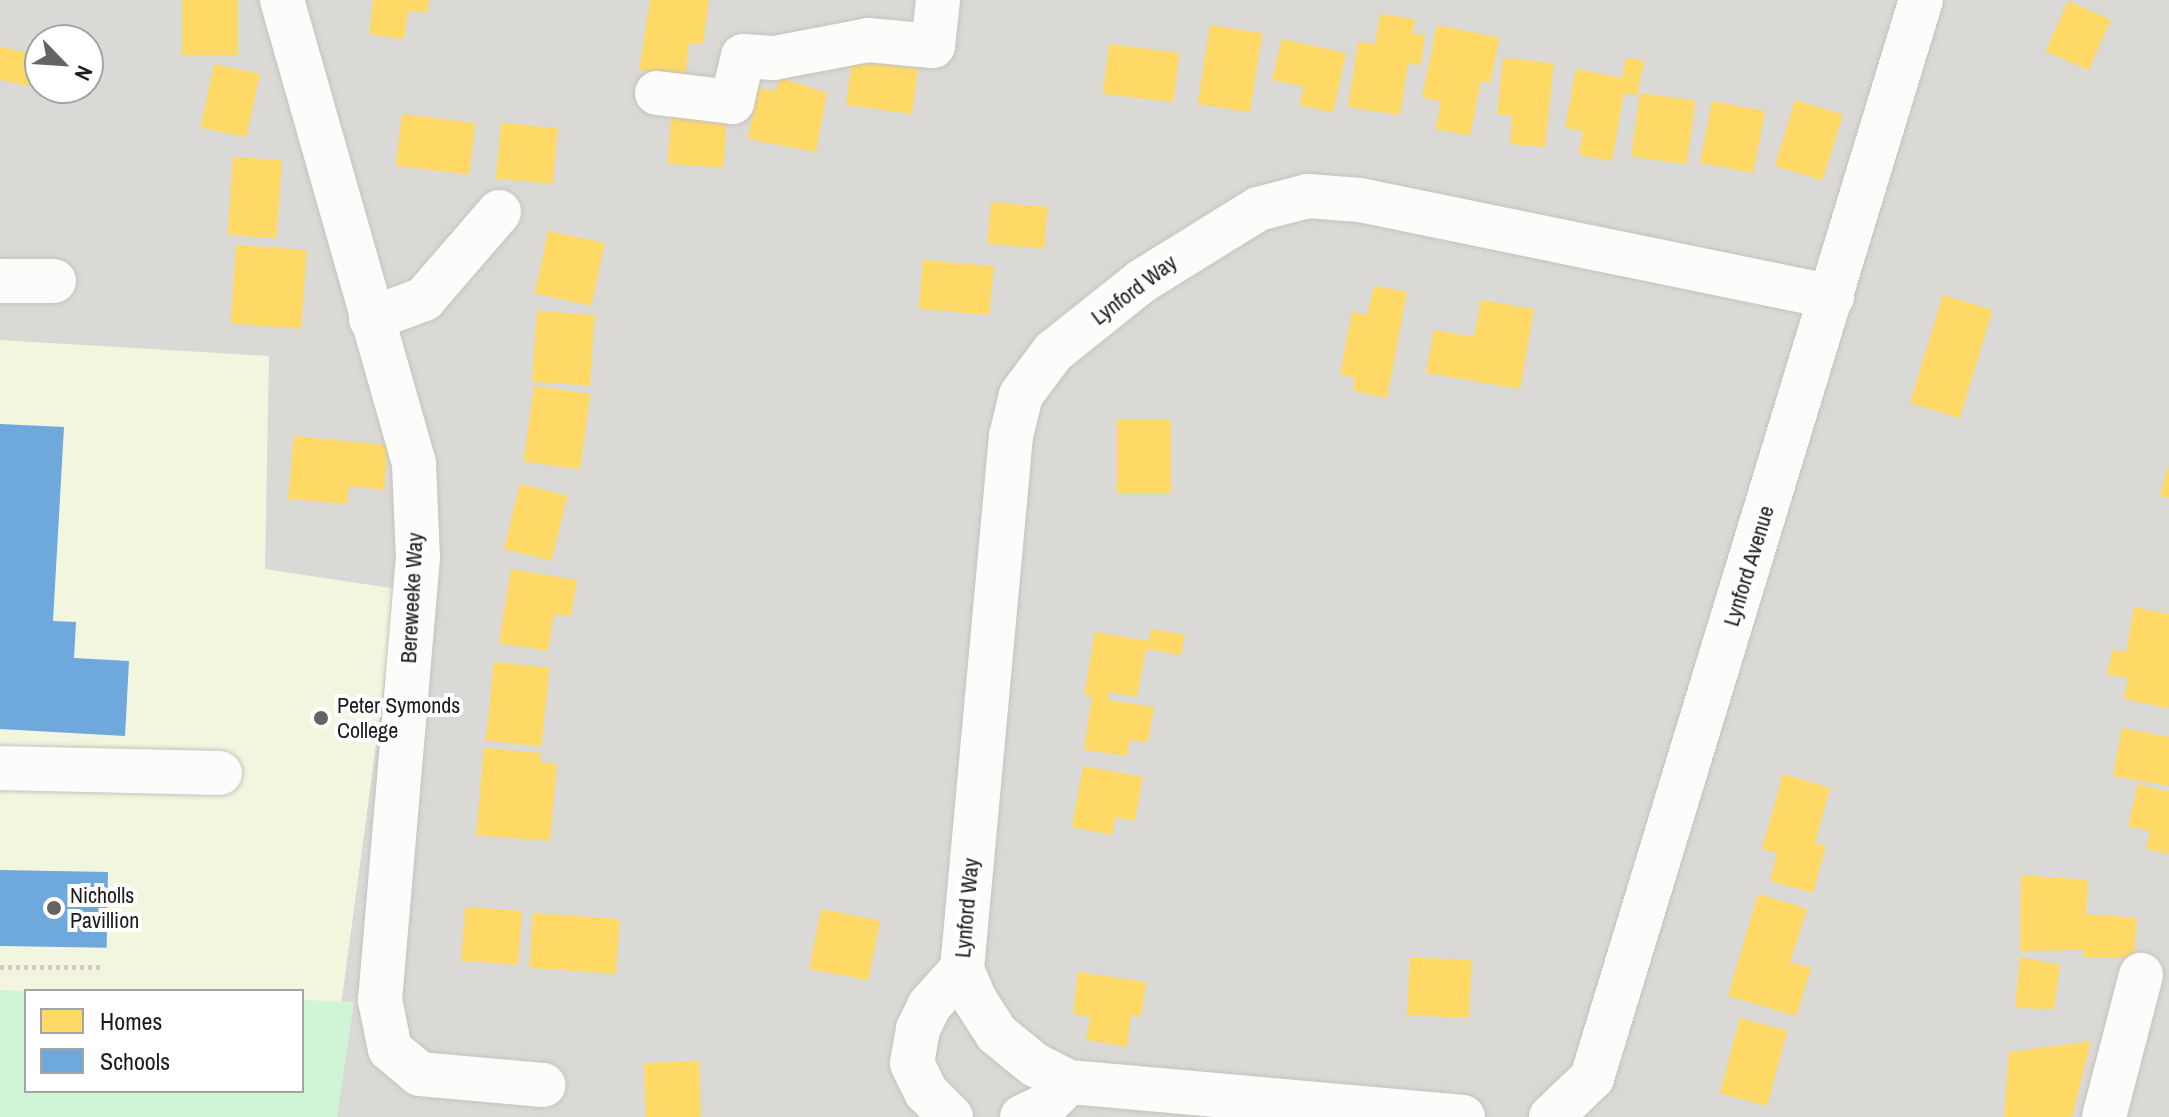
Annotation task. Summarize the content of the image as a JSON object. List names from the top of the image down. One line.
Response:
{"streets":{"street":["Lynford Way","Lynford Avenue","Bereweeke Way"]},"crossings":[["Lynford Way","Lynford Avenue"]],"places":["Peter Symonds College","Nicholls Pavillion"],"legend":["Homes","Schools"],"north":"bottom right"}
